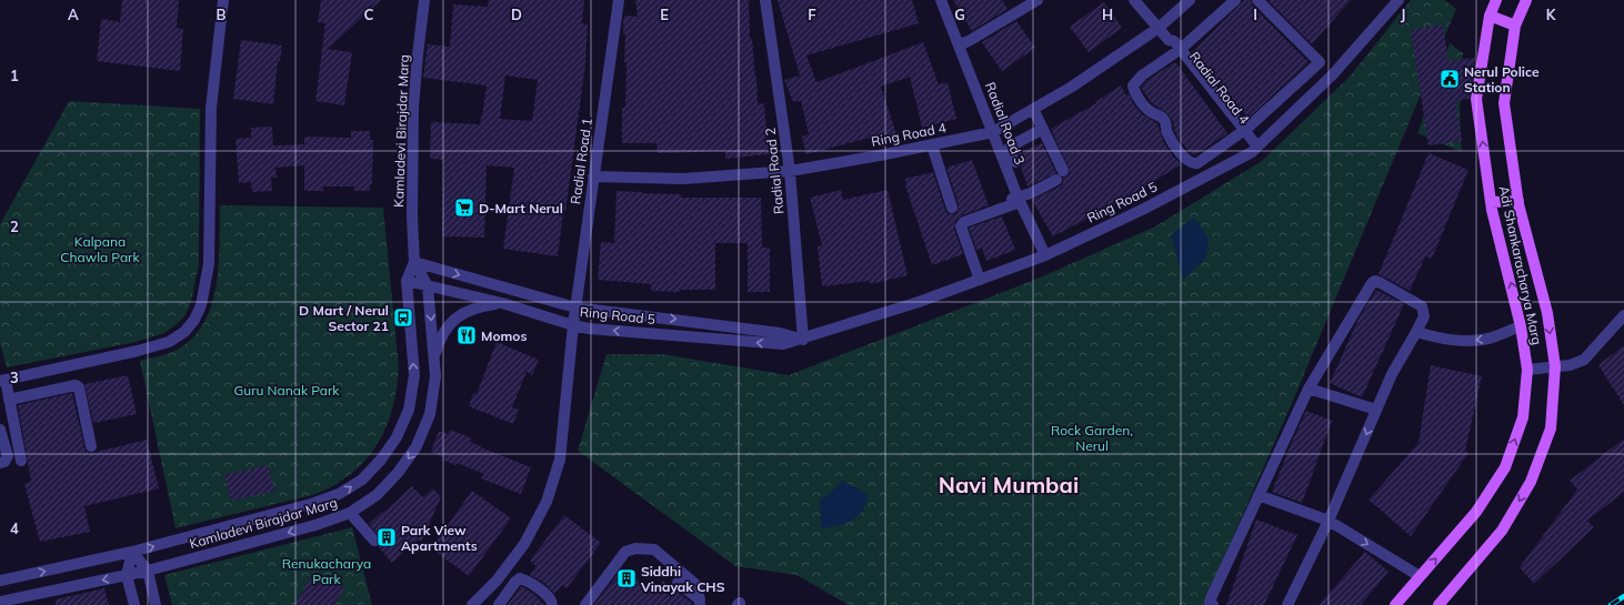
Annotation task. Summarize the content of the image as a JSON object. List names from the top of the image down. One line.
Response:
{"streets":{"main road":["Adi Shankaracharya Marg"],"street":["Radial Road 4","Radial Road 3","Kamladevi Birajdar Marg","Ring Road 4","Radial Road 1","Radial Road 2","Ring Road 5"]},"crossings":[["Radial Road 4","Ring Road 4"],["Radial Road 4","Ring Road 5"],["Radial Road 3","Ring Road 4"],["Radial Road 3","Ring Road 5"],["Kamladevi Birajdar Marg","Ring Road 5"],["Ring Road 4","Radial Road 1"],["Ring Road 4","Radial Road 2"],["Radial Road 1","Ring Road 5"],["Radial Road 2","Ring Road 5"]],"districts":["Navi Mumbai"],"parks":["Kalpana Chawla Park","Guru Nanak Park","Rock Garden, Nerul","Renukacharya Park"],"places":{"public building":["Nerul Police Station"],"supermarket":["D-Mart Nerul"],"bus stop":["D Mart / Nerul Sector 21"],"restaurant":["Momos"],"building":["Park View Apartments","Siddhi Vinayak CHS"]},"grid":{"columns":["A","B","C","D","E","F","G","H","I","J","K"],"rows":["1","2","3","4"]}}
